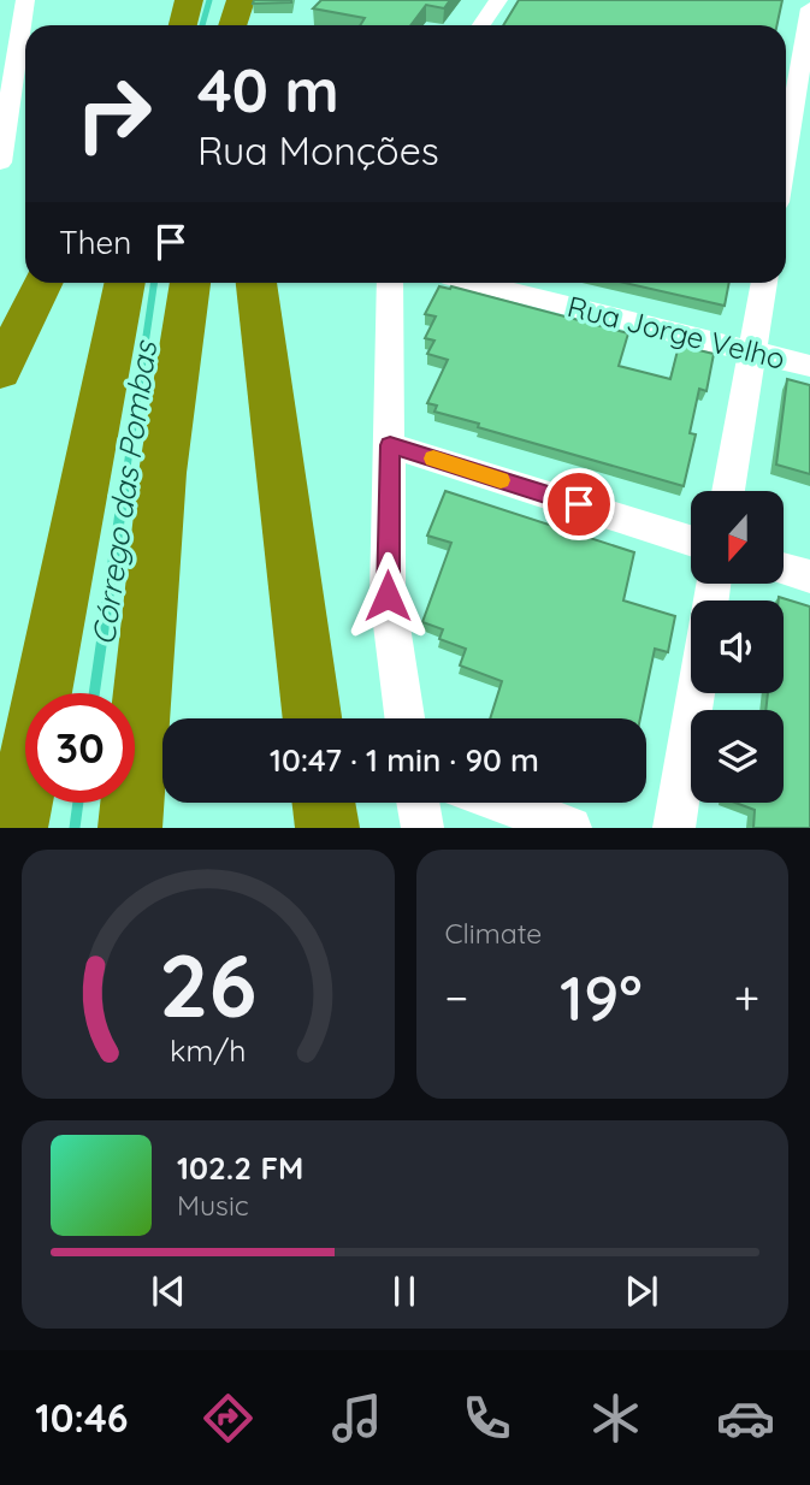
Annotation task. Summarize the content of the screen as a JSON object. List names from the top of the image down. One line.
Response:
{"streets":{"street":["Rua Jorge Velho"]},"water":["Córrego das Pombas"],"north":"bottom","page":{"turn":["40 m","Rua Monções"],"then":"Then","limit":"30","trip":"10:47 · 1 min · 90 m","tile":"Climate","heat":["−","19°","+"],"song":["102.2 FM","Music"],"tabs":"10:46","gauge":["26","km/h"]}}
